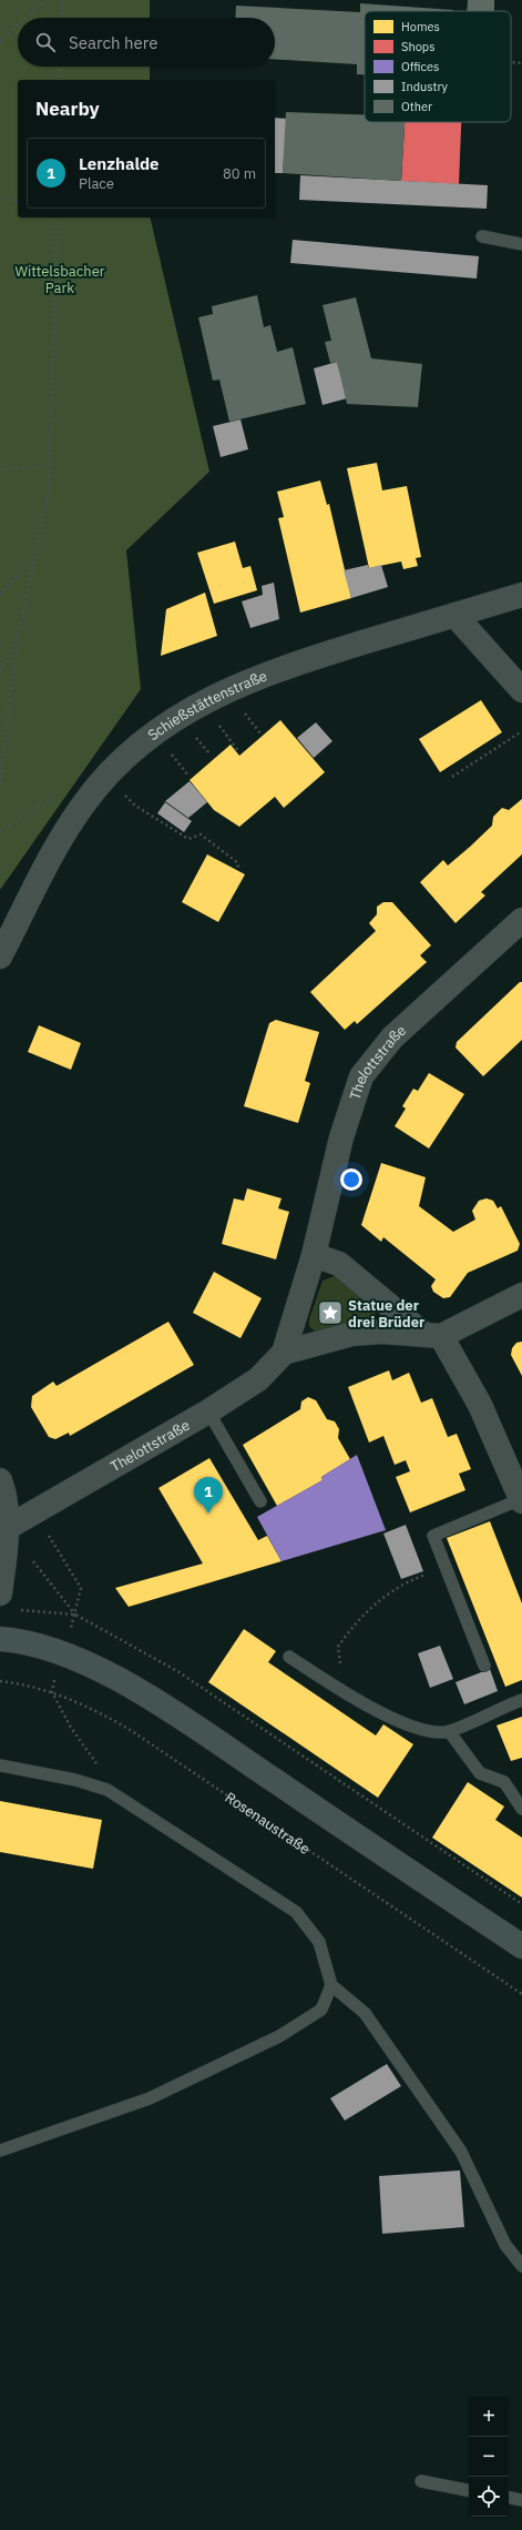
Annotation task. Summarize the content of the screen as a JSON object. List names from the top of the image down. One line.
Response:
{"streets":{"street":["Schießstättenstraße","Thelottstraße"],"path":["Rosenaustraße"]},"parks":["Wittelsbacher Park"],"places":{"place":["Statue der drei Brüder"]},"legend":["Homes","Shops","Offices","Industry","Other"],"page":{"search":"Search here","heading":"Nearby","list":[{"mark":"1","name":"Lenzhalde","note":"Place","value":"80 m"}],"pins":"1","map_buttons":["+","−"]}}
